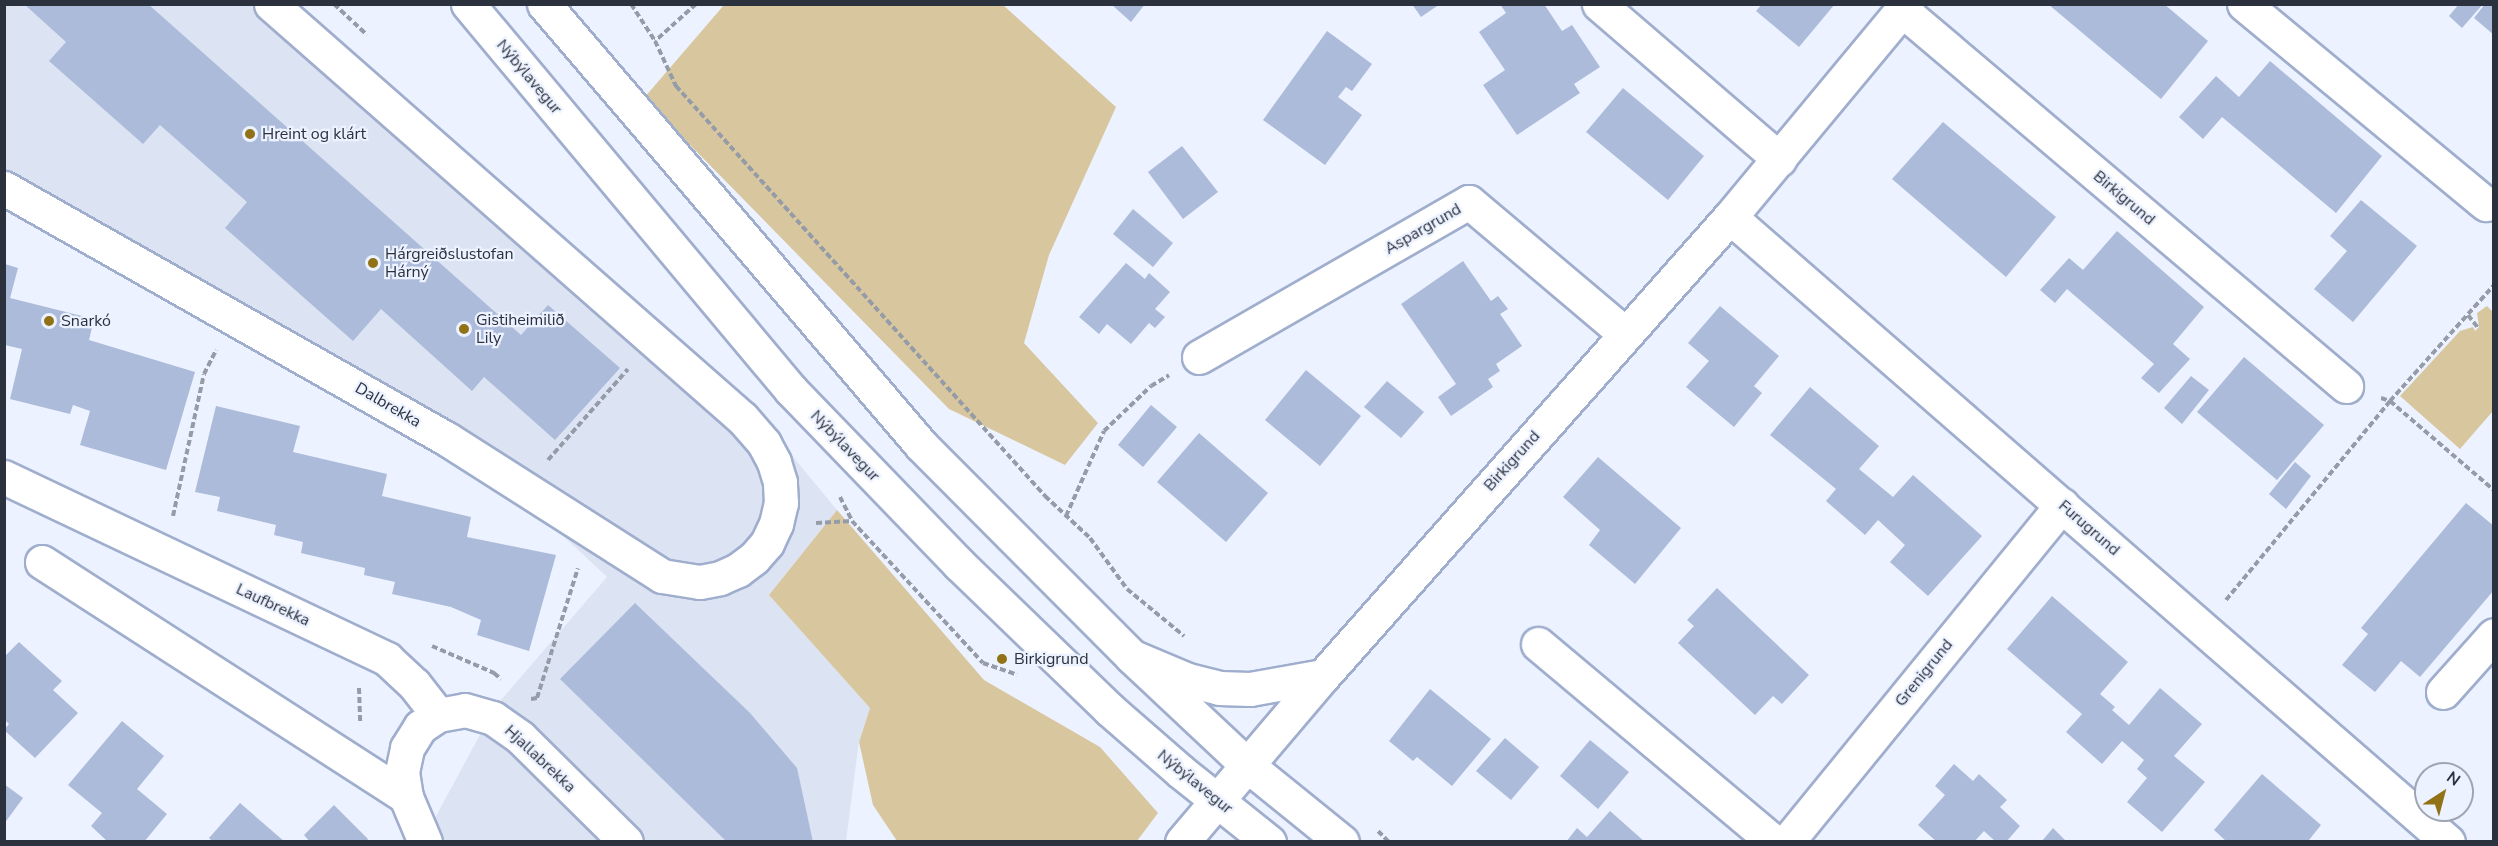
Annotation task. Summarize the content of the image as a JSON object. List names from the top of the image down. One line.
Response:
{"streets":{"street":["Nýbýlavegur","Birkigrund","Aspargrund","Dalbrekka","Furugrund","Laufbrekka","Grenigrund","Hjallabrekka"]},"crossings":[["Birkigrund","Aspargrund"],["Birkigrund","Furugrund"],["Furugrund","Grenigrund"],["Laufbrekka","Hjallabrekka"]],"places":["Hreint og klárt","Hárgreiðslustofan Hárný","Snarkó","Gistiheimilið Lily","Birkigrund"],"north":"top right"}
